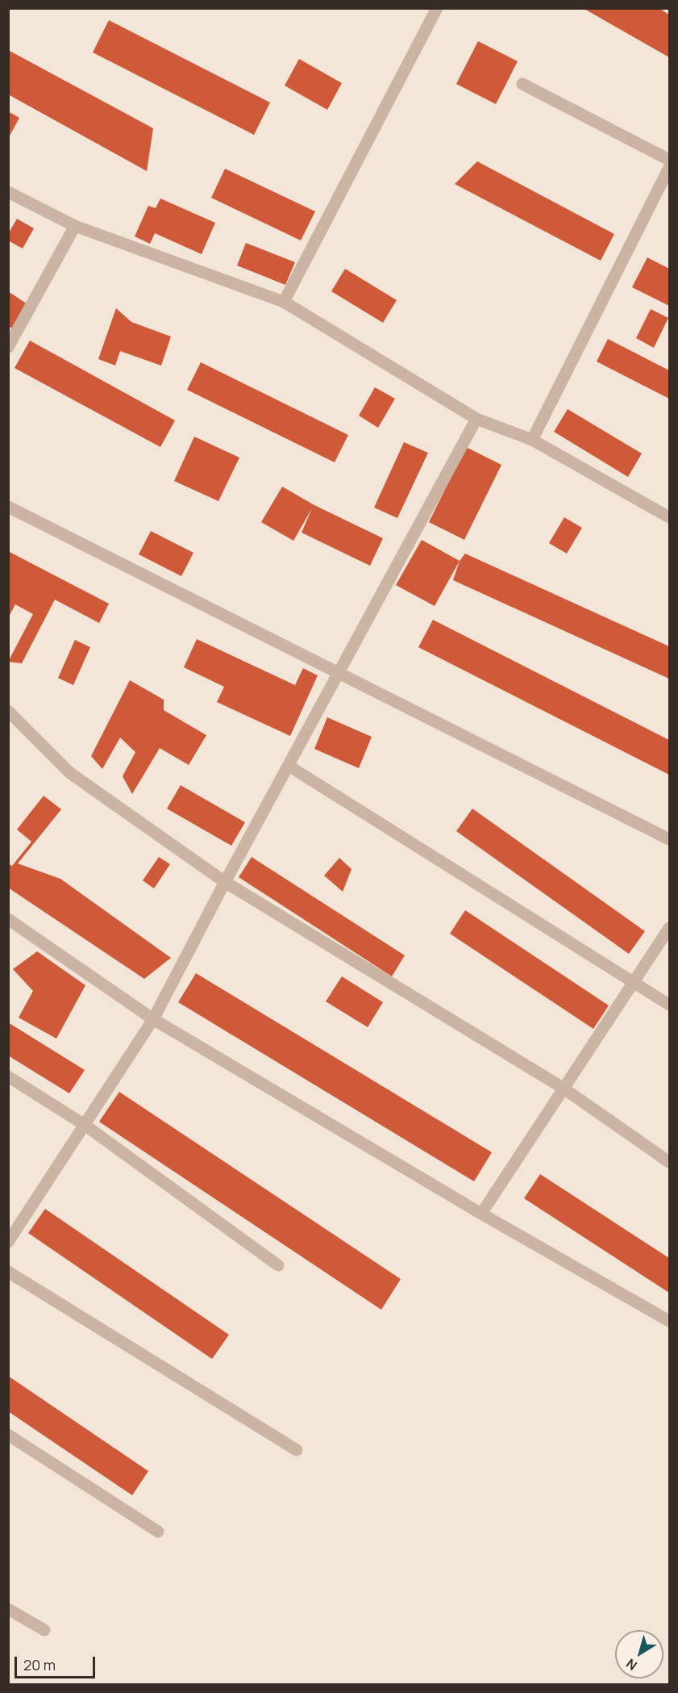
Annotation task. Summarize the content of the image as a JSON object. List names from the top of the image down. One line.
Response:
{"scale_bar":"20 m","north":"bottom left"}
